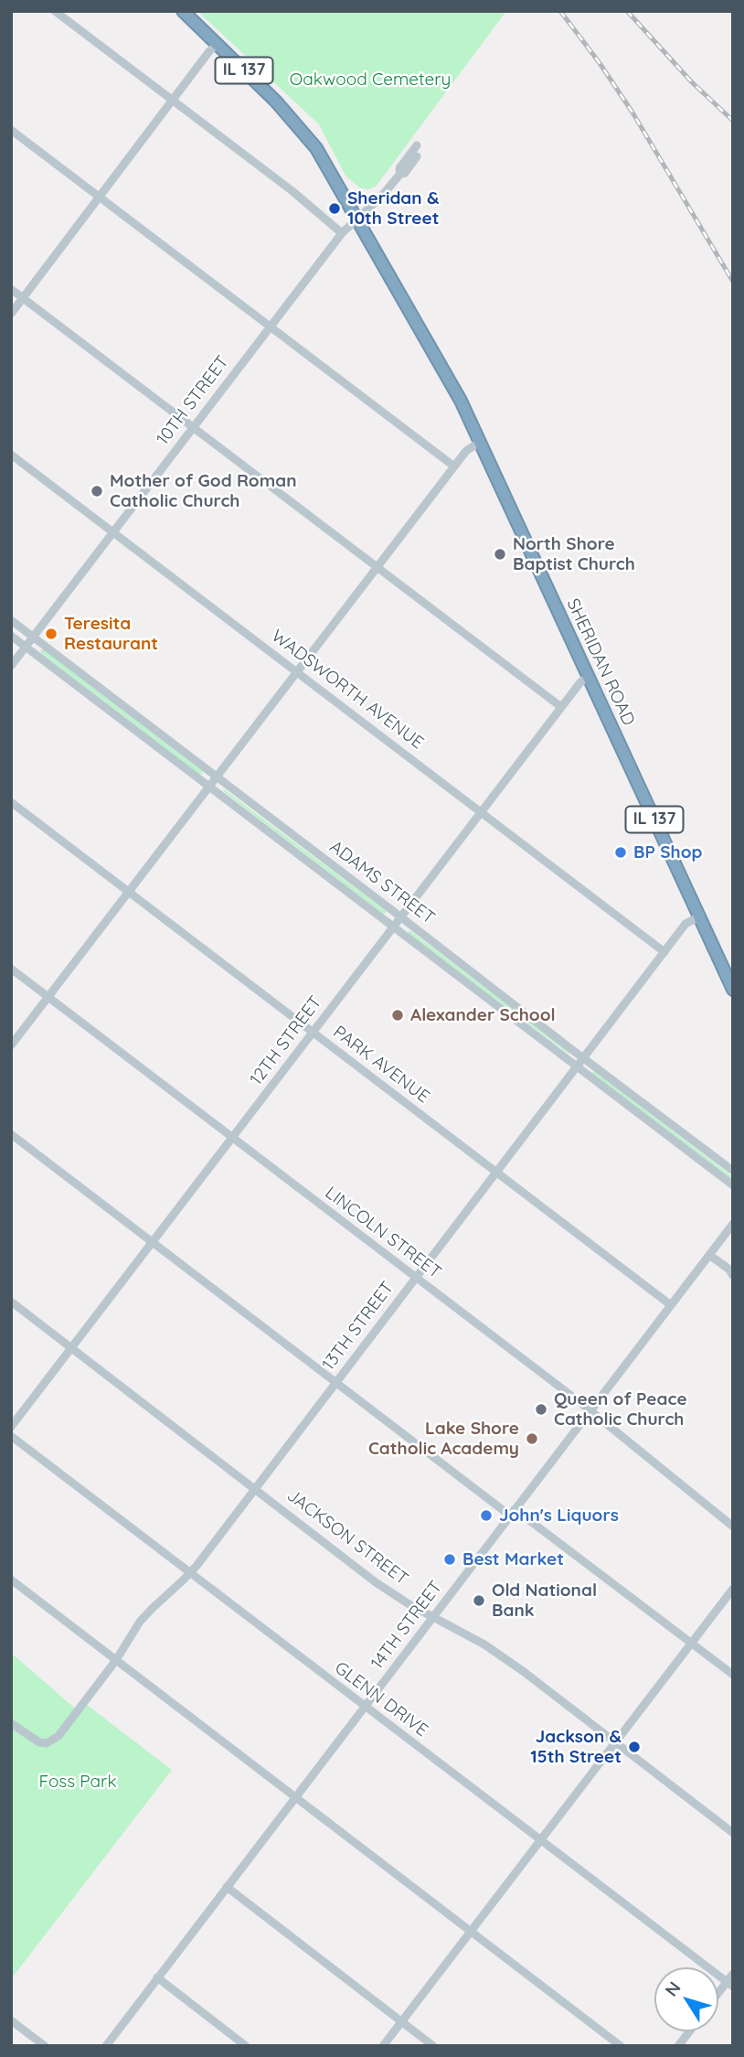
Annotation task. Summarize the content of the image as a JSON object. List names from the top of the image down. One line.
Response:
{"streets":{"highway":["IL 137","SHERIDAN ROAD"],"street":["10TH STREET","WADSWORTH AVENUE","ADAMS STREET","12TH STREET","PARK AVENUE","LINCOLN STREET","13TH STREET","JACKSON STREET","14TH STREET","GLENN DRIVE"]},"crossings":[["IL 137","10TH STREET"],["IL 137","SHERIDAN ROAD"],["10TH STREET","SHERIDAN ROAD"],["10TH STREET","WADSWORTH AVENUE"],["10TH STREET","ADAMS STREET"],["SHERIDAN ROAD","12TH STREET"],["SHERIDAN ROAD","13TH STREET"],["WADSWORTH AVENUE","12TH STREET"],["WADSWORTH AVENUE","13TH STREET"],["ADAMS STREET","12TH STREET"],["ADAMS STREET","13TH STREET"],["12TH STREET","PARK AVENUE"],["12TH STREET","LINCOLN STREET"],["12TH STREET","JACKSON STREET"],["PARK AVENUE","13TH STREET"],["PARK AVENUE","14TH STREET"],["LINCOLN STREET","13TH STREET"],["LINCOLN STREET","14TH STREET"],["13TH STREET","JACKSON STREET"],["13TH STREET","GLENN DRIVE"],["JACKSON STREET","14TH STREET"],["14TH STREET","GLENN DRIVE"]],"parks":["Oakwood Cemetery","Foss Park"],"places":["Sheridan & 10th Street","Mother of God Roman Catholic Church","North Shore Baptist Church","Teresita Restaurant","BP Shop","Alexander School","Queen of Peace Catholic Church","Lake Shore Catholic Academy","John's Liquors","Best Market","Old National Bank","Jackson & 15th Street"],"north":"top left"}
